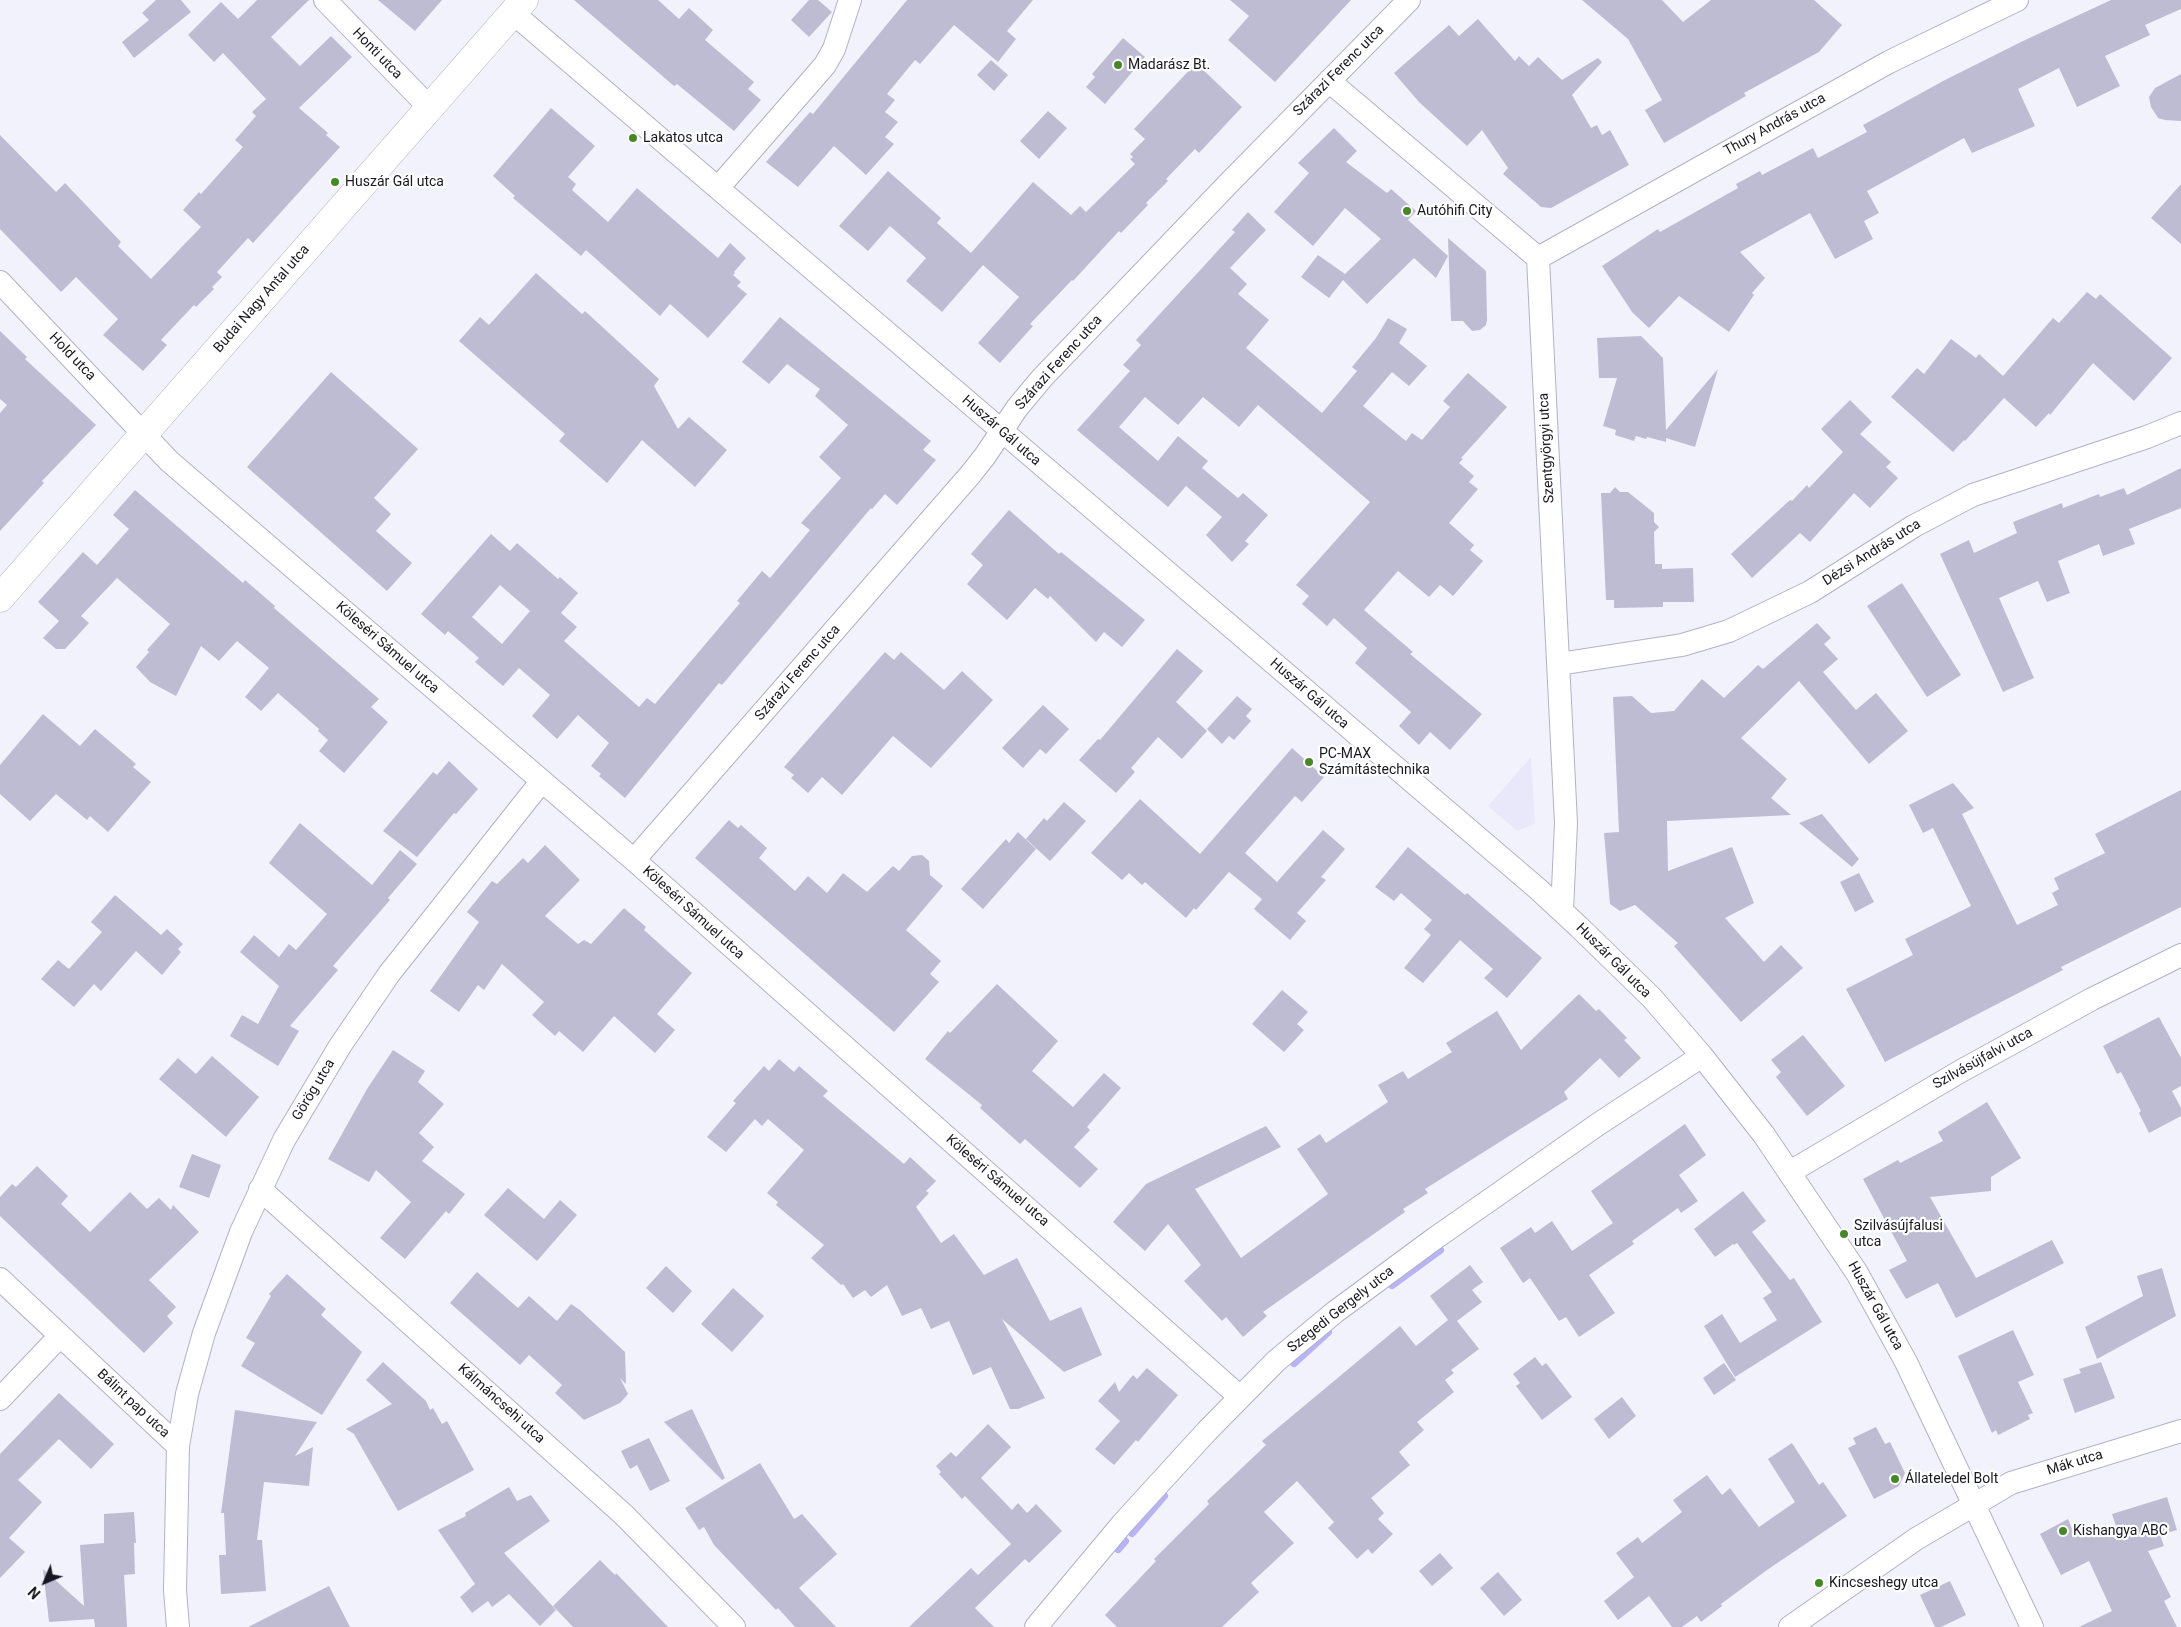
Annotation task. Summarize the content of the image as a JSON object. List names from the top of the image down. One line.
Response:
{"streets":{"street":["Honti utca","Szárazi Ferenc utca","Thury András utca","Budai Nagy Antal utca","Hold utca","Huszár Gál utca","Szentgyörgyi utca","Dézsi András utca","Köleséri Sámuel utca","Szilvásújfalvi utca","Görög utca","Szegedi Gergely utca","Bálint pap utca","Kálmáncsehi utca","Mák utca"]},"crossings":[["Honti utca","Budai Nagy Antal utca"],["Szárazi Ferenc utca","Huszár Gál utca"],["Szárazi Ferenc utca","Köleséri Sámuel utca"],["Thury András utca","Szentgyörgyi utca"],["Budai Nagy Antal utca","Hold utca"],["Budai Nagy Antal utca","Huszár Gál utca"],["Budai Nagy Antal utca","Köleséri Sámuel utca"],["Hold utca","Köleséri Sámuel utca"],["Huszár Gál utca","Szentgyörgyi utca"],["Huszár Gál utca","Szilvásújfalvi utca"],["Huszár Gál utca","Szegedi Gergely utca"],["Huszár Gál utca","Mák utca"],["Szentgyörgyi utca","Dézsi András utca"],["Köleséri Sámuel utca","Görög utca"],["Köleséri Sámuel utca","Szegedi Gergely utca"],["Görög utca","Bálint pap utca"],["Görög utca","Kálmáncsehi utca"]],"places":["Madarász Bt.","Lakatos utca","Huszár Gál utca","Autóhifi City","PC-MAX Számítástechnika","Szilvásújfalusi utca","Állateledel Bolt","Kishangya ABC","Kincseshegy utca"],"north":"bottom left"}
